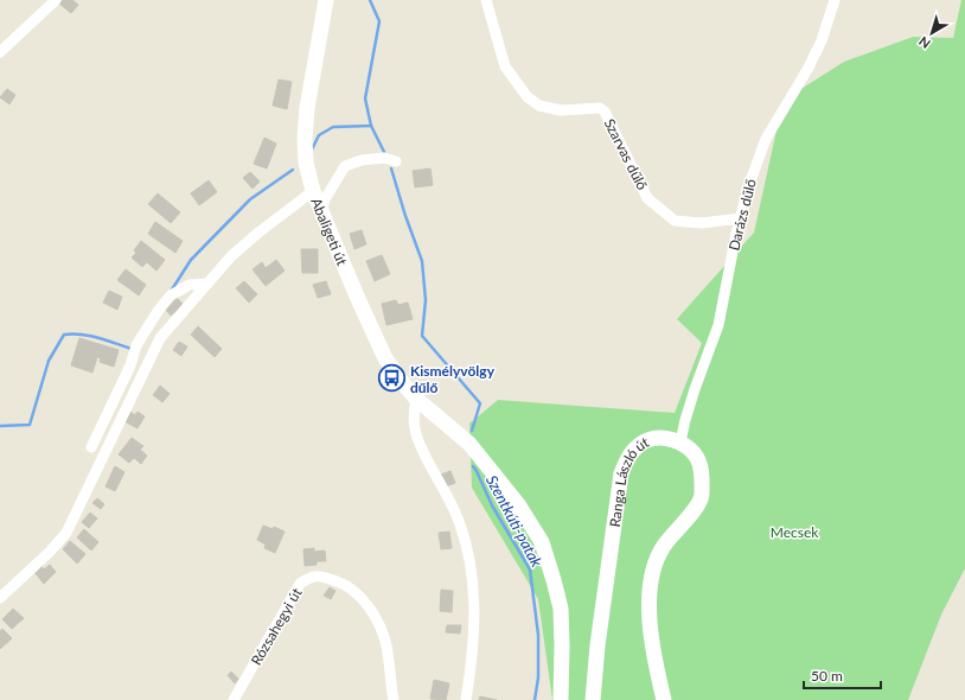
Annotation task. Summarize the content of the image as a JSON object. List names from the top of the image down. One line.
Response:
{"streets":{"main road":["Abaligeti út","Ranga László út"],"street":["Szarvas dűlő","Darázs dűlő","Rózsahegyi út"]},"crossings":[["Szarvas dűlő","Darázs dűlő"],["Darázs dűlő","Ranga László út"]],"water":["Szentkúti-patak"],"parks":["Mecsek"],"places":{"bus stop":["Kismélyvölgy dűlő"]},"scale_bar":"50 m","north":"bottom left"}
